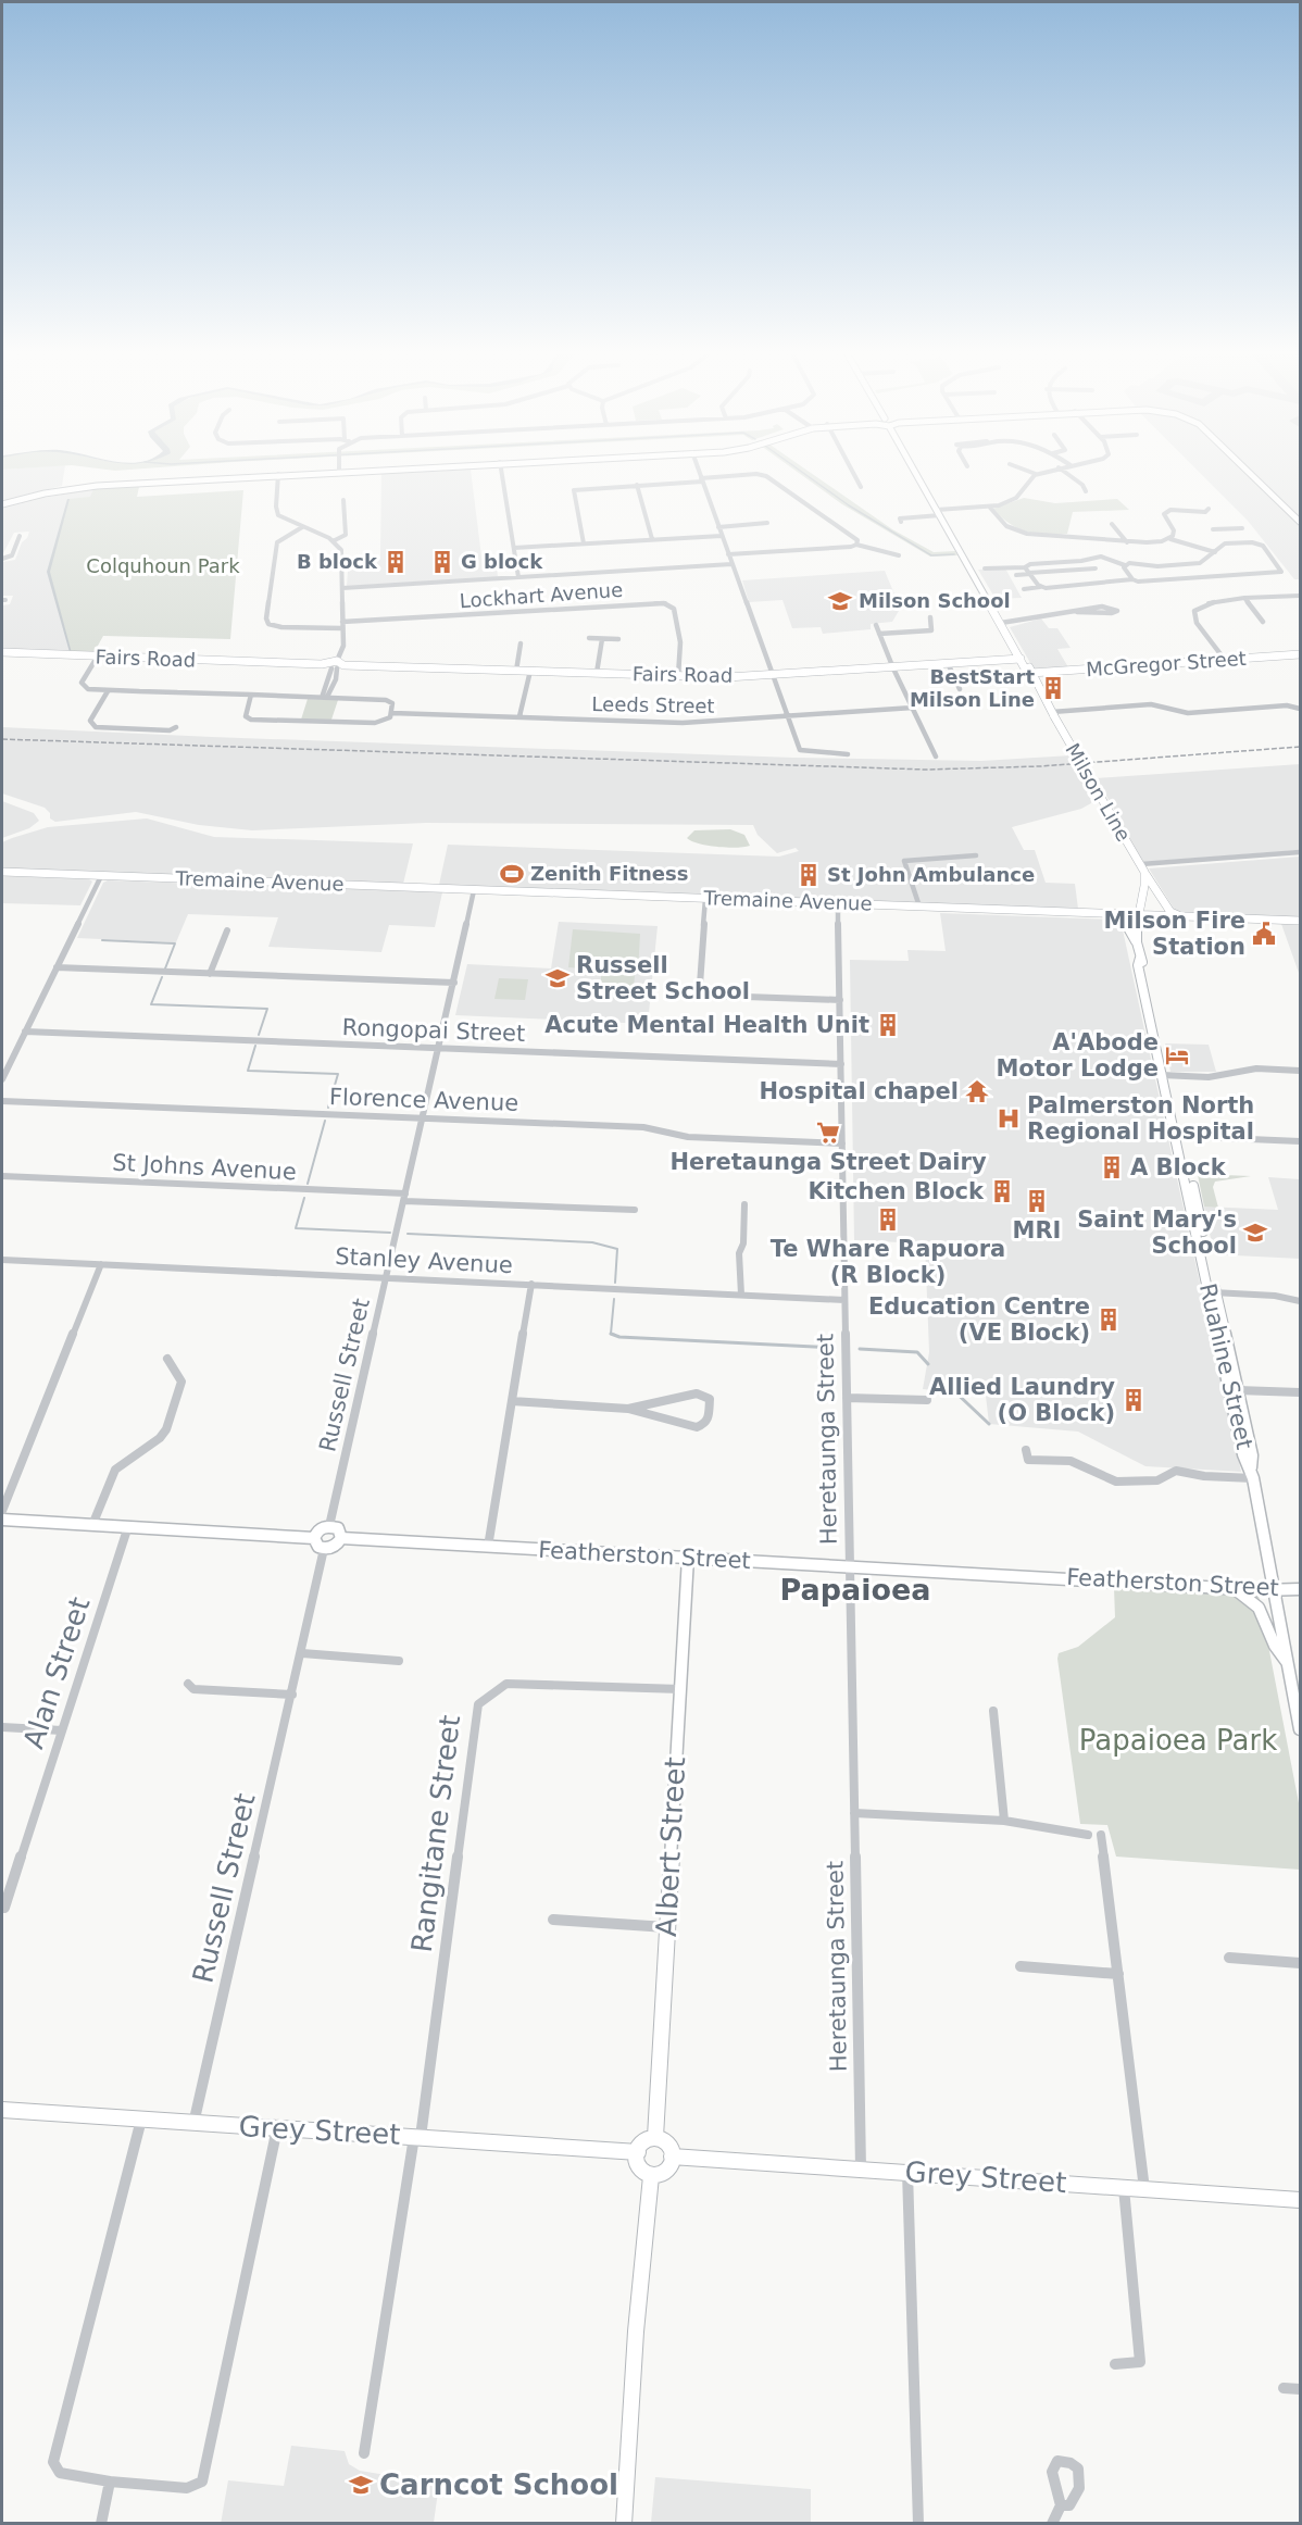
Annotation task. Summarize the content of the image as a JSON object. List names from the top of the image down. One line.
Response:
{"streets":{"main road":["Fairs Road","McGregor Street","Milson Line","Tremaine Avenue","Ruahine Street","Featherston Street","Albert Street","Grey Street"],"street":["Lockhart Avenue","Leeds Street","Rongopai Street","Florence Avenue","St Johns Avenue","Stanley Avenue","Russell Street","Heretaunga Street","Alan Street","Rangitane Street"]},"crossings":[["Lockhart Avenue","Fairs Road"],["Fairs Road","Milson Line"],["McGregor Street","Milson Line"],["Milson Line","Tremaine Avenue"],["Tremaine Avenue","Ruahine Street"],["Tremaine Avenue","Russell Street"],["Tremaine Avenue","Heretaunga Street"],["Rongopai Street","Russell Street"],["Rongopai Street","Heretaunga Street"],["Florence Avenue","Russell Street"],["Florence Avenue","Heretaunga Street"],["St Johns Avenue","Russell Street"],["Stanley Avenue","Russell Street"],["Stanley Avenue","Heretaunga Street"],["Ruahine Street","Featherston Street"],["Russell Street","Featherston Street"],["Russell Street","Grey Street"],["Heretaunga Street","Featherston Street"],["Heretaunga Street","Grey Street"],["Featherston Street","Albert Street"],["Rangitane Street","Albert Street"],["Rangitane Street","Grey Street"],["Albert Street","Grey Street"]],"districts":["Papaioea"],"parks":["Colquhoun Park","Papaioea Park"],"places":{"building":["B block","G block","BestStart Milson Line","St John Ambulance","Acute Mental Health Unit","A Block","Kitchen Block","MRI","Te Whare Rapuora (R Block)","Education Centre (VE Block)","Allied Laundry (O Block)"],"school or university":["Milson School","Russell Street School","Saint Mary's School","Carncot School"],"sports":["Zenith Fitness"],"public building":["Milson Fire Station"],"hotel":["A'Abode Motor Lodge"],"temple":["Hospital chapel"],"hospital":["Palmerston North Regional Hospital"],"supermarket":["Heretaunga Street Dairy"]}}
